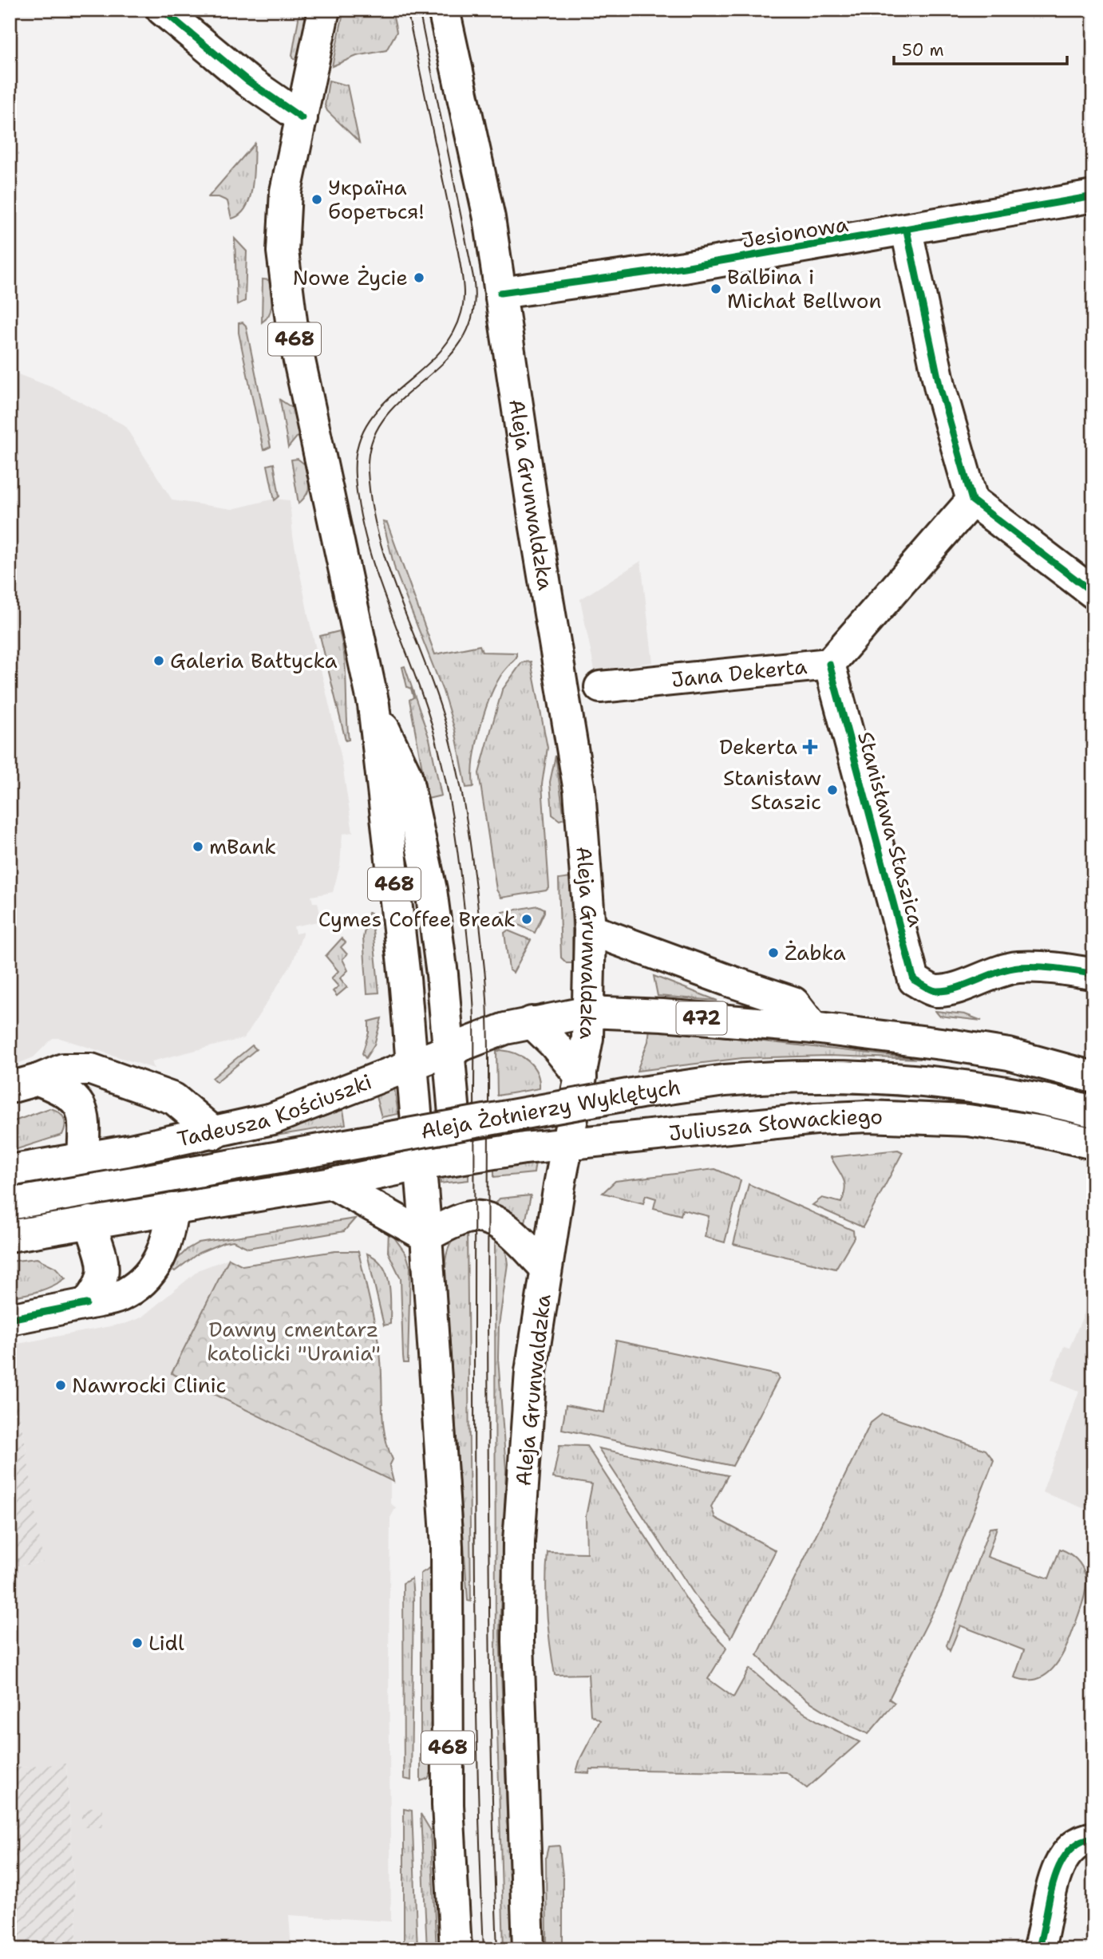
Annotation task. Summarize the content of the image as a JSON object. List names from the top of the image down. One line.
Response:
{"streets":{"main road":["Jesionowa","468","Aleja Grunwaldzka","Jana Dekerta","Stanisława Staszica","472","Aleja Żołnierzy Wyklętych","Tadeusza Kościuszki","Juliusza Słowackiego"]},"crossings":[["Jesionowa","Aleja Grunwaldzka"],["468","Tadeusza Kościuszki"],["Aleja Grunwaldzka","472"],["Aleja Grunwaldzka","Juliusza Słowackiego"],["Jana Dekerta","Stanisława Staszica"]],"parks":["Dawny cmentarz katolicki \"Urania\""],"places":{"other":["Україна бореться!","Nowe Życie","Balbina i Michał Bellwon","Galeria Bałtycka","Stanisław Staszic","mBank","Cymes Coffee Break","Żabka","Nawrocki Clinic","Lidl"],"health":["Dekerta"]},"scale_bar":"50 m"}
